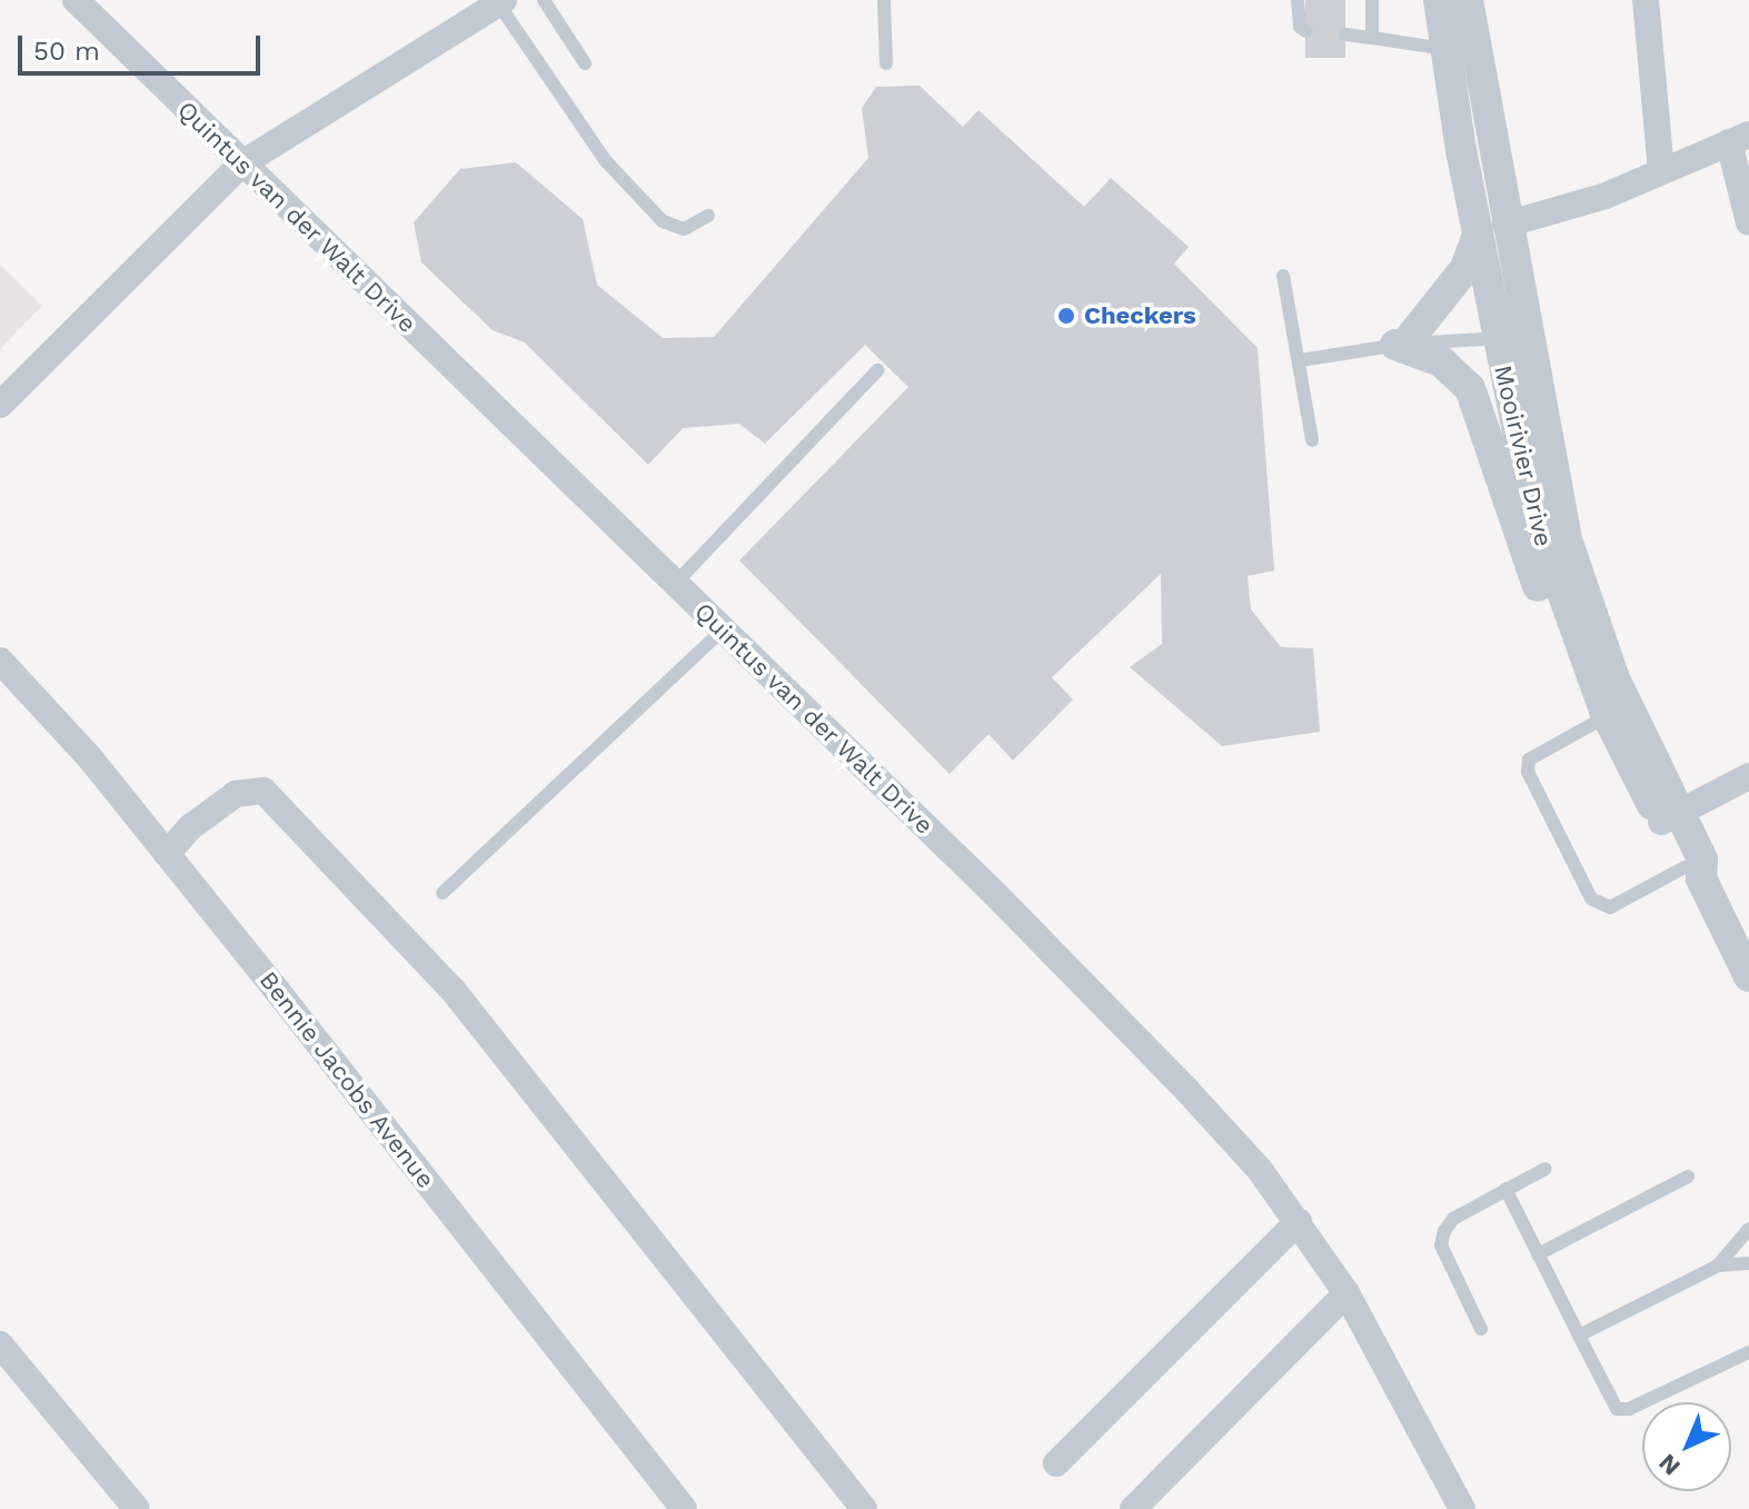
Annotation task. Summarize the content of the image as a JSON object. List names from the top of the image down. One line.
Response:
{"streets":{"street":["Quintus van der Walt Drive","Mooirivier Drive","Bennie Jacobs Avenue"]},"places":["Checkers"],"scale_bar":"50 m","north":"bottom left"}
